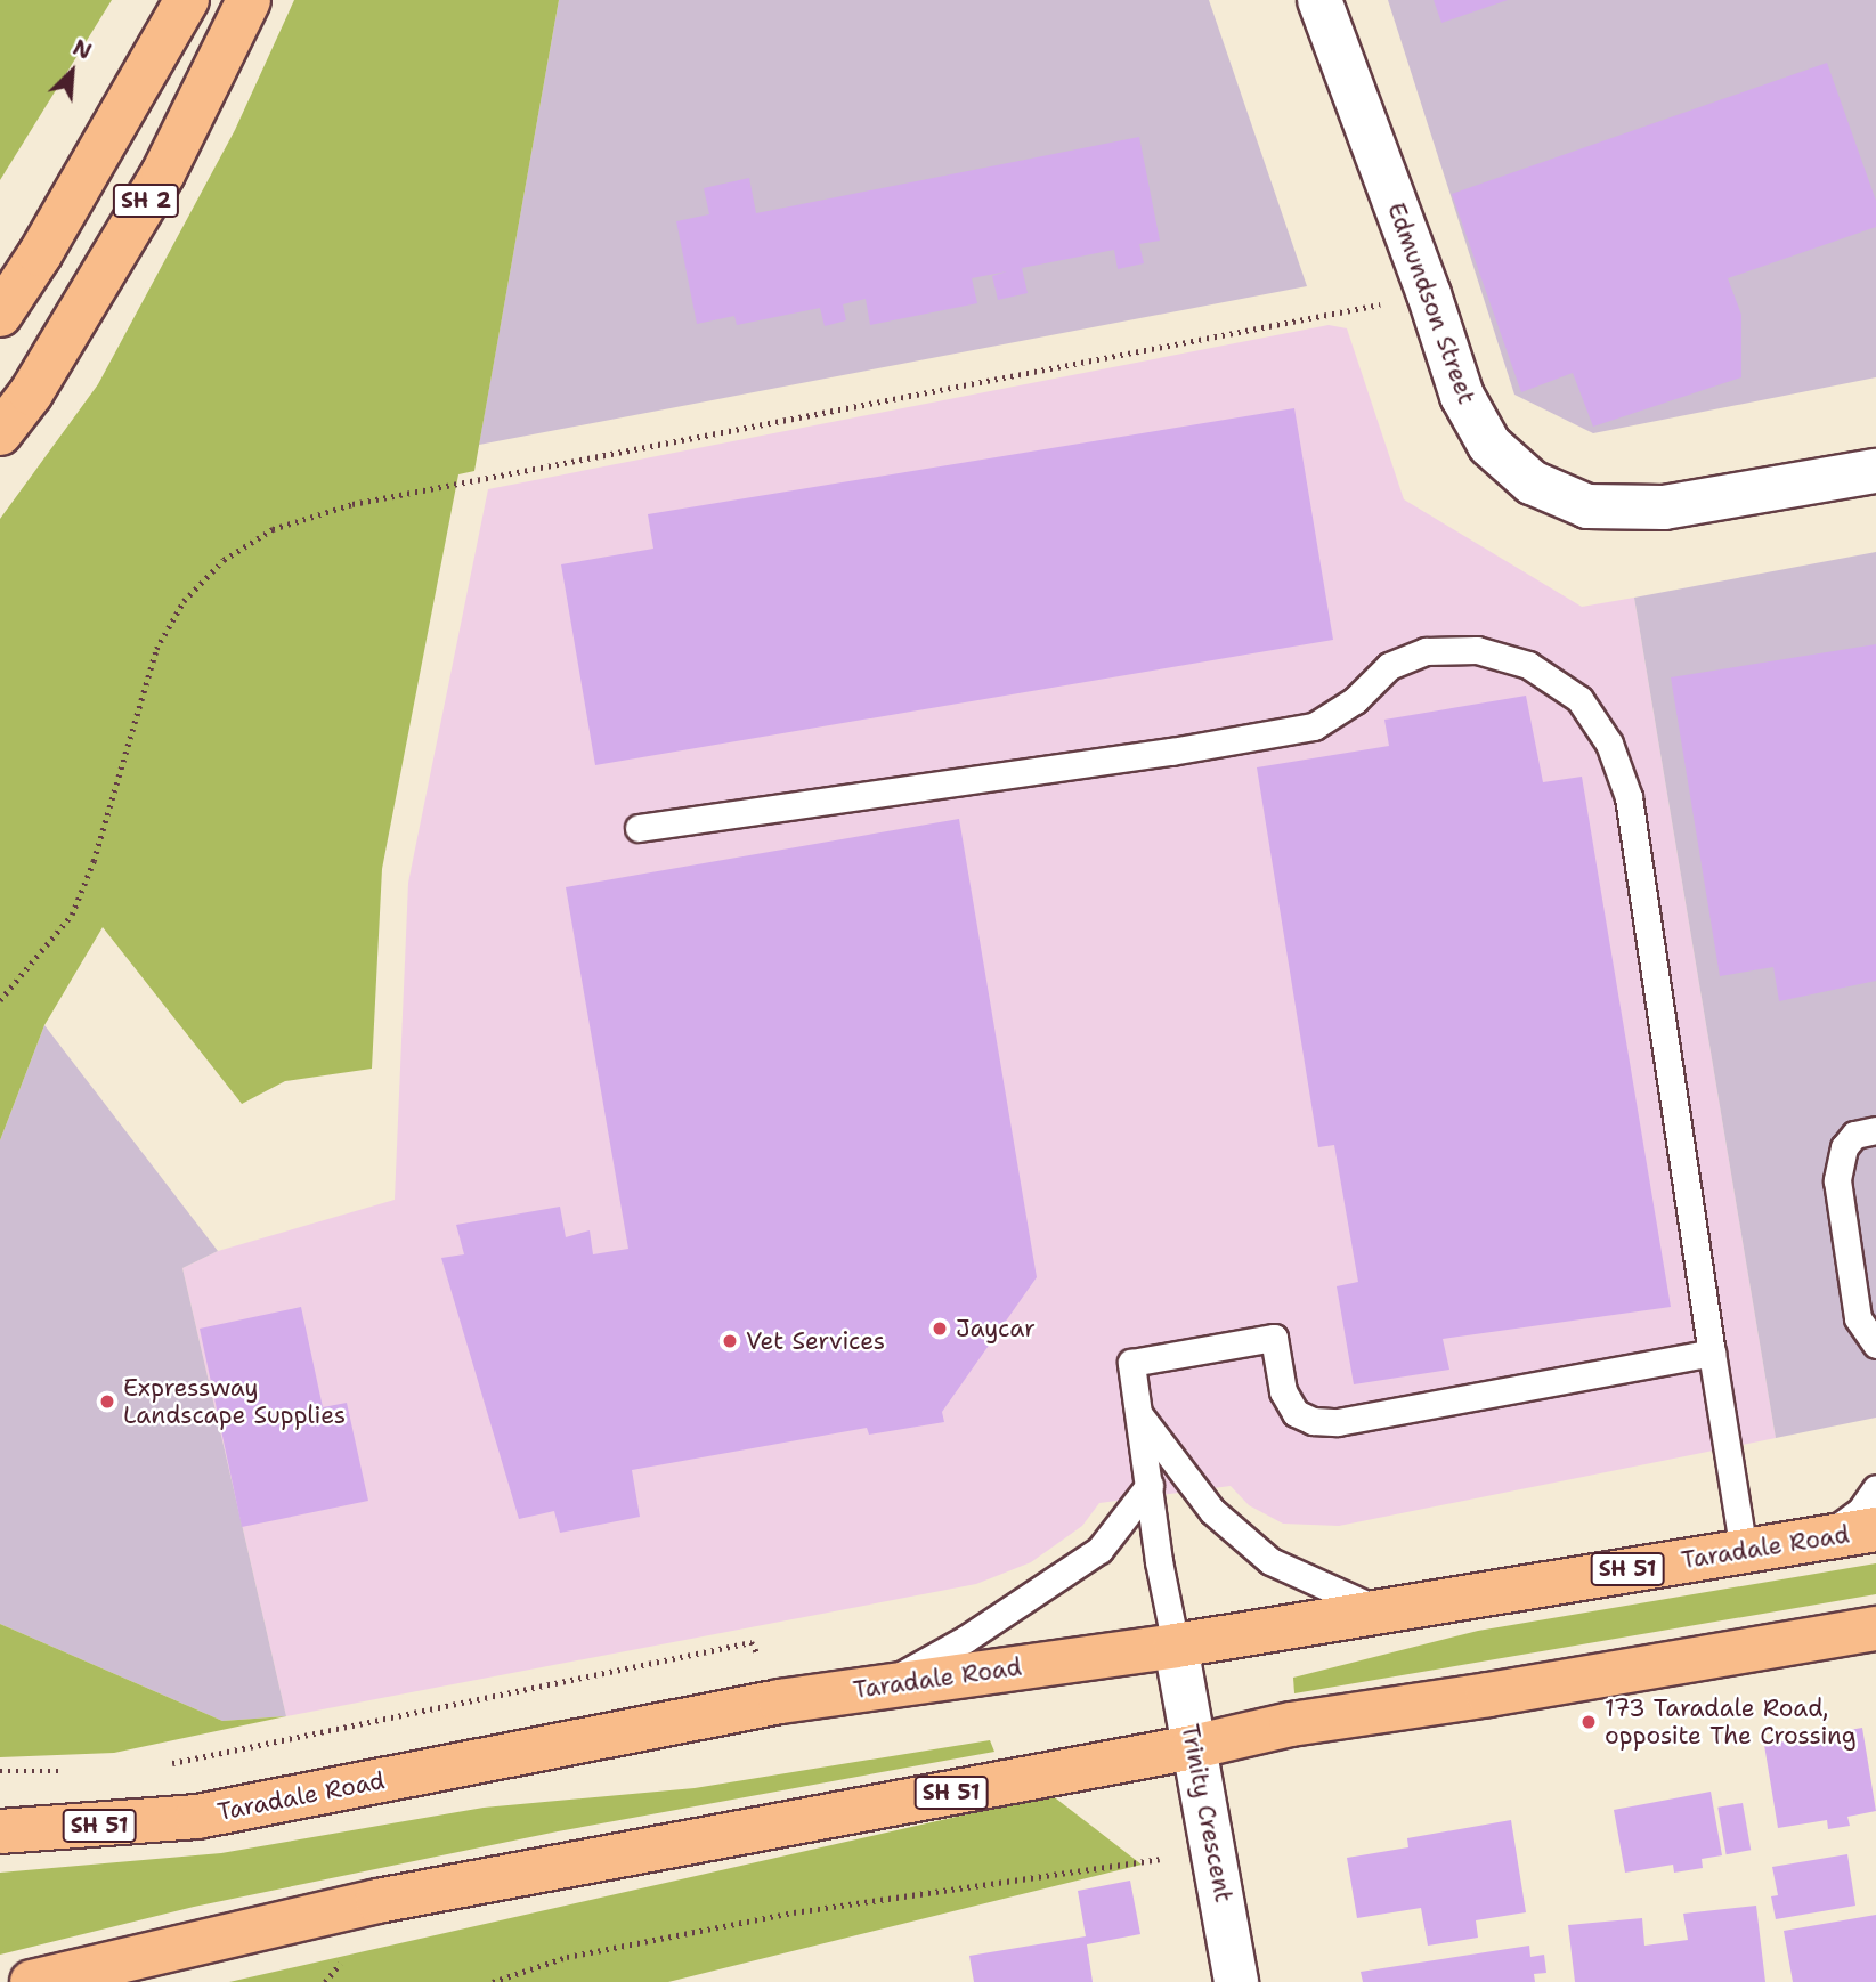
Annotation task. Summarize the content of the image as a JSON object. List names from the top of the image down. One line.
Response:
{"streets":{"highway":["SH 2","Taradale Road","SH 51"],"street":["Edmundson Street","Trinity Crescent"]},"crossings":[["Taradale Road","Trinity Crescent"],["SH 51","Trinity Crescent"]],"places":["Jaycar","Vet Services","Expressway Landscape Supplies","173 Taradale Road, opposite The Crossing"],"north":"top right"}
